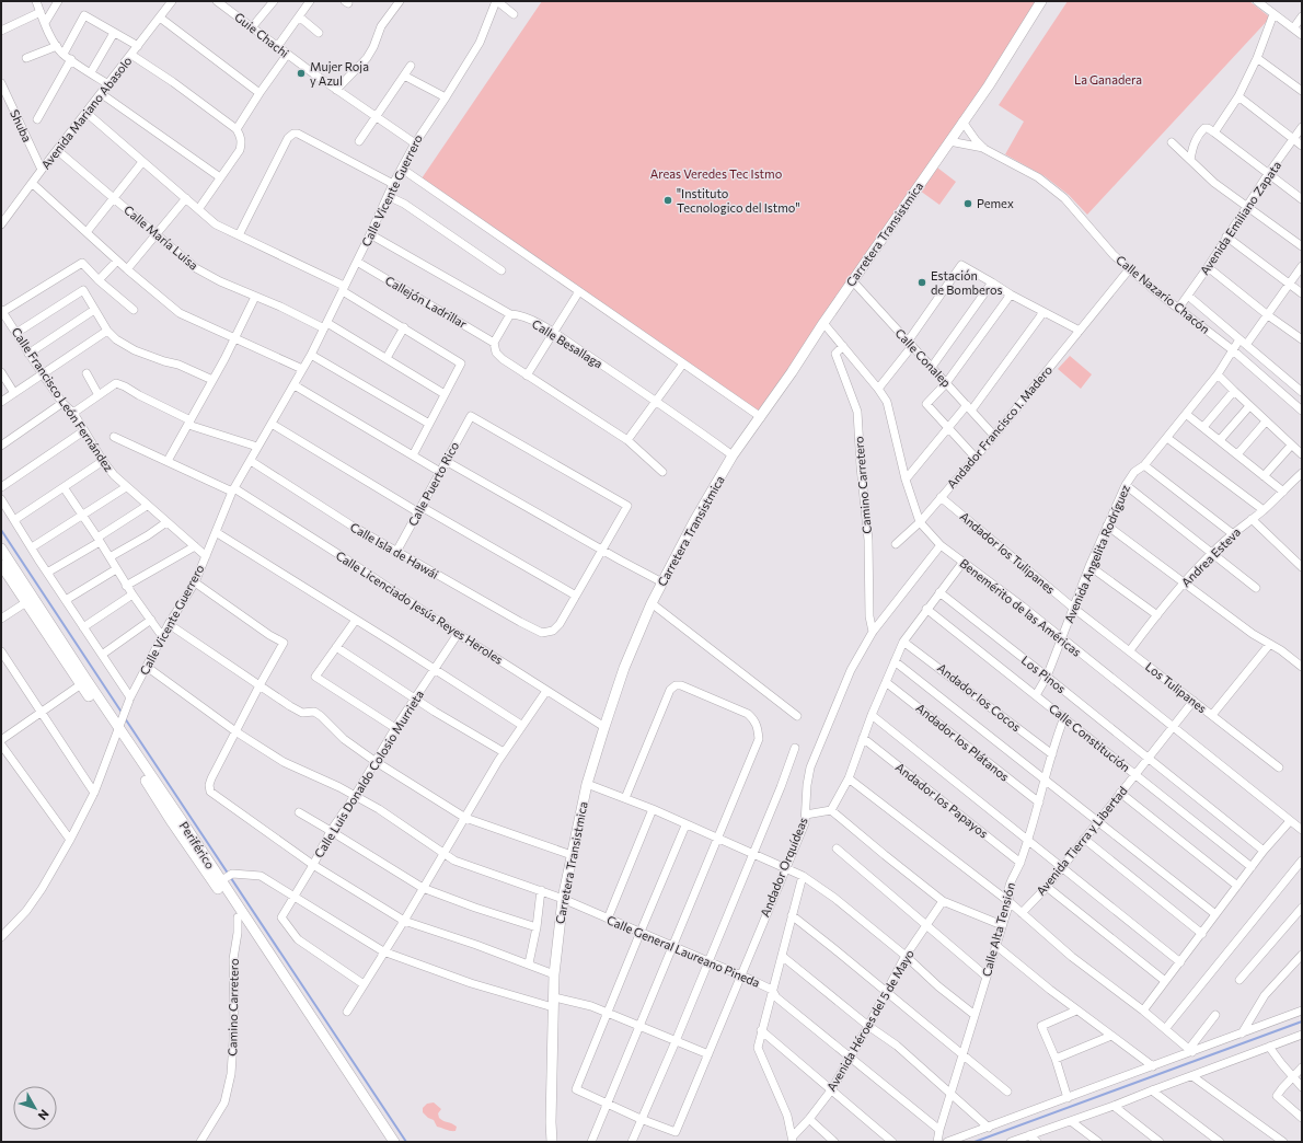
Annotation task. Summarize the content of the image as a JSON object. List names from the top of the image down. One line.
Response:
{"streets":{"main road":["Carretera Transistmica","Periférico"],"street":["Guie Chachi","Avenida Mariano Abasolo","Shuba","Calle Vicente Guerrero","Avenida Emiliano Zapata","Calle María Luisa","Calle Nazario Chacón","Callejón Ladrillar","Calle Besallaga","Calle Conalep","Calle Francisco León Fernández","Andador Francisco I. Madero","Calle Puerto Rico","Camino Carretero","Calle Isla de Hawái","Andador los Tulipanes","Avenida Angelita Rodríguez","Andrea Esteva","Calle Licenciado Jesús Reyes Heroles","Benemérito de las Américas","Los Pinos","Los Tulipanes","Andador los Cocos","Calle Constitución","Andador los Plátanos","Calle Luis Donaldo Colosio Murrieta","Andador los Papayos","Avenida Tierra y Libertad","Andador Orquídeas","Calle Alta Tensión","Calle General Laureano Pineda","Avenida Héroes del 5 de Mayo"]},"crossings":[["Guie Chachi","Calle Vicente Guerrero"],["Avenida Mariano Abasolo","Shuba"],["Avenida Mariano Abasolo","Calle María Luisa"],["Calle Vicente Guerrero","Calle María Luisa"],["Calle Vicente Guerrero","Callejón Ladrillar"],["Calle Vicente Guerrero","Calle Besallaga"],["Calle Vicente Guerrero","Calle Francisco León Fernández"],["Calle Vicente Guerrero","Calle Isla de Hawái"],["Calle Vicente Guerrero","Calle Licenciado Jesús Reyes Heroles"],["Calle Vicente Guerrero","Periférico"],["Calle Vicente Guerrero","Calle General Laureano Pineda"],["Avenida Emiliano Zapata","Calle Nazario Chacón"],["Carretera Transistmica","Calle Nazario Chacón"],["Carretera Transistmica","Calle Besallaga"],["Carretera Transistmica","Calle Conalep"],["Carretera Transistmica","Calle Licenciado Jesús Reyes Heroles"],["Carretera Transistmica","Benemérito de las Américas"],["Carretera Transistmica","Calle General Laureano Pineda"],["Calle Nazario Chacón","Andador Francisco I. Madero"],["Calle Nazario Chacón","Avenida Angelita Rodríguez"],["Calle Conalep","Andador Francisco I. Madero"],["Andador Francisco I. Madero","Andador los Tulipanes"],["Andador Francisco I. Madero","Benemérito de las Américas"],["Calle Puerto Rico","Calle Isla de Hawái"],["Camino Carretero","Benemérito de las Américas"],["Camino Carretero","Periférico"],["Camino Carretero","Andador Orquídeas"],["Andador los Tulipanes","Avenida Angelita Rodríguez"],["Andador los Tulipanes","Los Tulipanes"],["Avenida Angelita Rodríguez","Benemérito de las Américas"],["Avenida Angelita Rodríguez","Los Pinos"],["Avenida Angelita Rodríguez","Los Tulipanes"],["Avenida Angelita Rodríguez","Calle Constitución"],["Andrea Esteva","Los Tulipanes"],["Calle Licenciado Jesús Reyes Heroles","Calle Luis Donaldo Colosio Murrieta"],["Benemérito de las Américas","Avenida Tierra y Libertad"],["Benemérito de las Américas","Andador Orquídeas"],["Los Pinos","Avenida Tierra y Libertad"],["Los Tulipanes","Avenida Tierra y Libertad"],["Andador los Cocos","Calle Alta Tensión"],["Calle Constitución","Avenida Tierra y Libertad"],["Calle Constitución","Calle Alta Tensión"],["Andador los Plátanos","Calle Alta Tensión"],["Calle Luis Donaldo Colosio Murrieta","Calle General Laureano Pineda"],["Andador los Papayos","Calle Alta Tensión"],["Andador Orquídeas","Calle General Laureano Pineda"],["Calle Alta Tensión","Calle General Laureano Pineda"],["Calle General Laureano Pineda","Avenida Héroes del 5 de Mayo"]],"parks":["La Ganadera","Areas Veredes Tec Istmo"],"places":["Mujer Roja y Azul","\"Instituto Tecnologico del Istmo\"","Pemex","Estación de Bomberos"],"north":"bottom right"}
